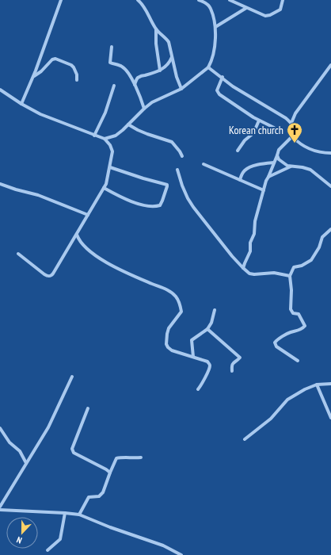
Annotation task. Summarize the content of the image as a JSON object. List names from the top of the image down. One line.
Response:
{"places":{"church":["Korean church"]},"north":"bottom"}
